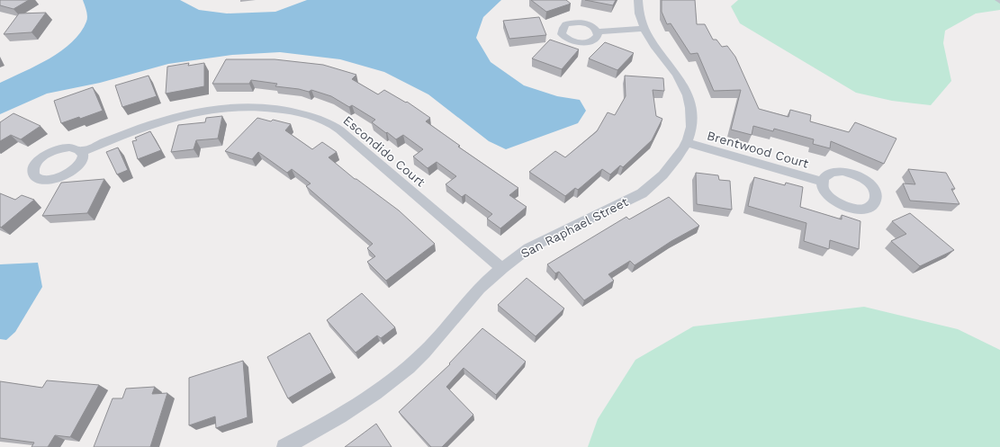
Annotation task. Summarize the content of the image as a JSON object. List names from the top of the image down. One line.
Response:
{"streets":{"street":["Brentwood Court","Escondido Court","San Raphael Street"]},"crossings":[["Brentwood Court","San Raphael Street"],["Escondido Court","San Raphael Street"]]}
